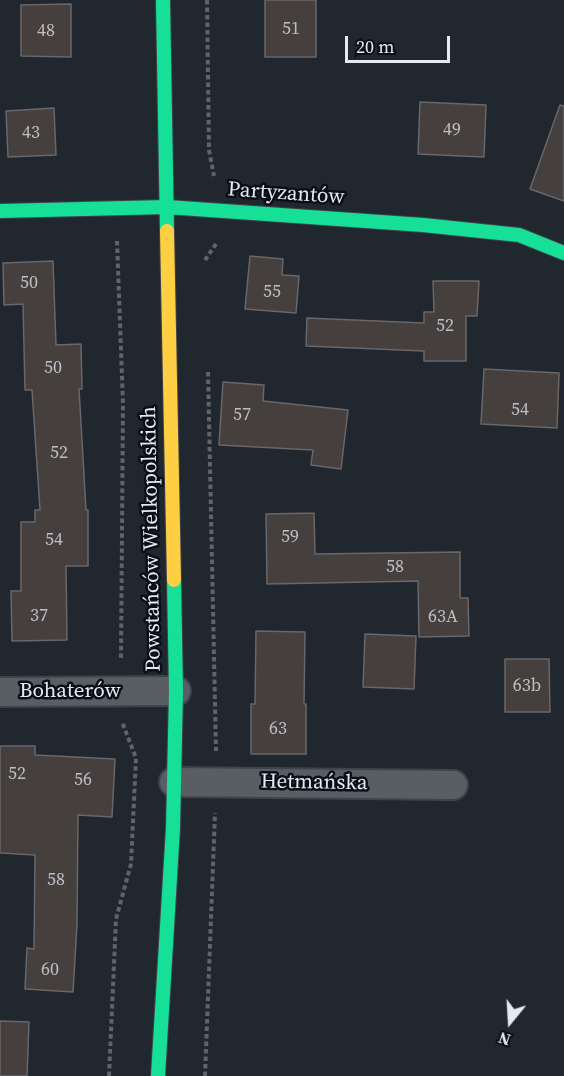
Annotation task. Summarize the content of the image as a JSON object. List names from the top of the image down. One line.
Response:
{"streets":{"street":["Partyzantów","Powstańców Wielkopolskich","Bohaterów","Hetmańska"]},"crossings":[["Partyzantów","Powstańców Wielkopolskich"],["Powstańców Wielkopolskich","Bohaterów"],["Powstańców Wielkopolskich","Hetmańska"]],"house_numbers":["51","48","49","43","50","55","52","50","54","57","52","59","54","58","37","63A","63b","63","52","56","58","60"],"scale_bar":"20 m","north":"bottom"}
